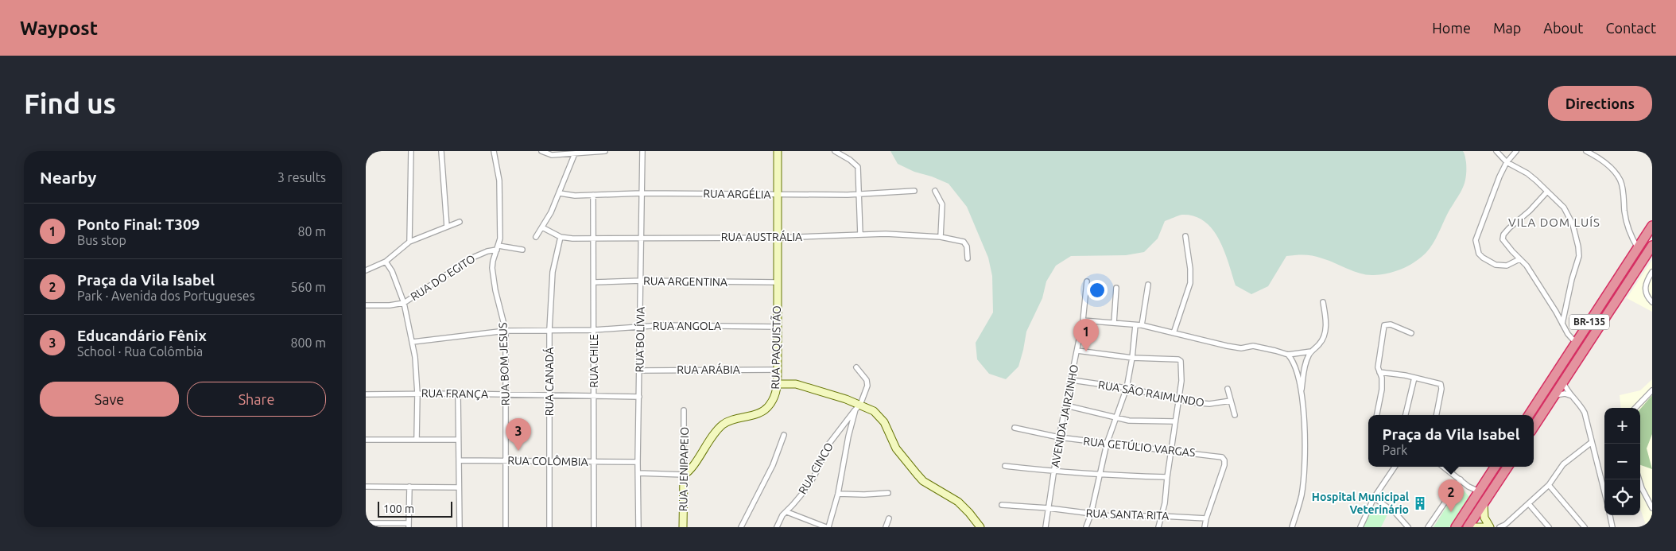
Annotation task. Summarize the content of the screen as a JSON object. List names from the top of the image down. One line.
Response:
{"streets":{"highway":["BR-135"],"street":["RUA ARGÉLIA","RUA AUSTRÁLIA","RUA DO EGITO","RUA ARGENTINA","RUA ANGOLA","RUA BOLÍVIA","RUA PAQUISTÃO","RUA CHILE","RUA BOM JESUS","RUA ARÁBIA","RUA CANADÁ","RUA FRANÇA","RUA SÃO RAIMUNDO","AVENIDA JAIRZINHO","RUA GETÚLIO VARGAS","RUA COLÔMBIA","RUA CINCO","RUA JENIPAPEIO","RUA SANTA RITA"]},"crossings":[["RUA ARGÉLIA","RUA BOLÍVIA"],["RUA ARGÉLIA","RUA PAQUISTÃO"],["RUA ARGÉLIA","RUA CHILE"],["RUA AUSTRÁLIA","RUA BOLÍVIA"],["RUA AUSTRÁLIA","RUA PAQUISTÃO"],["RUA AUSTRÁLIA","RUA CHILE"],["RUA AUSTRÁLIA","RUA CANADÁ"],["RUA DO EGITO","RUA BOM JESUS"],["RUA ARGENTINA","RUA BOLÍVIA"],["RUA ARGENTINA","RUA PAQUISTÃO"],["RUA ARGENTINA","RUA CHILE"],["RUA ANGOLA","RUA BOLÍVIA"],["RUA ANGOLA","RUA PAQUISTÃO"],["RUA ANGOLA","RUA CHILE"],["RUA ANGOLA","RUA BOM JESUS"],["RUA ANGOLA","RUA CANADÁ"],["RUA BOLÍVIA","RUA ARÁBIA"],["RUA BOLÍVIA","RUA FRANÇA"],["RUA BOLÍVIA","RUA COLÔMBIA"],["RUA PAQUISTÃO","RUA ARÁBIA"],["RUA PAQUISTÃO","RUA JENIPAPEIO"],["RUA CHILE","RUA FRANÇA"],["RUA CHILE","RUA COLÔMBIA"],["RUA BOM JESUS","RUA FRANÇA"],["RUA BOM JESUS","RUA COLÔMBIA"],["RUA CANADÁ","RUA FRANÇA"],["RUA CANADÁ","RUA COLÔMBIA"],["RUA SÃO RAIMUNDO","AVENIDA JAIRZINHO"],["AVENIDA JAIRZINHO","RUA GETÚLIO VARGAS"],["AVENIDA JAIRZINHO","RUA SANTA RITA"],["RUA GETÚLIO VARGAS","RUA SANTA RITA"]],"districts":["VILA DOM LUÍS"],"places":{"building":["Hospital Municipal Veterinário"]},"scale_bar":"100 m","page":{"header":"Waypost","nav":["Home","Map","About","Contact"],"buttons":["Directions",["Save","Share"]],"title":"Find us","heading":["Nearby","3 results"],"list":[{"mark":"1","name":"Ponto Final: T309","note":"Bus stop","value":"80 m"},{"mark":"2","name":"Praça da Vila Isabel","note":"Park · Avenida dos Portugueses","value":"560 m"},{"mark":"3","name":"Educandário Fênix","note":"School · Rua Colômbia","value":"800 m"}],"pins":["1","3","2"],"map_buttons":["+","−"],"popup":["Praça da Vila Isabel","Park"],"scale":"100 m"}}
